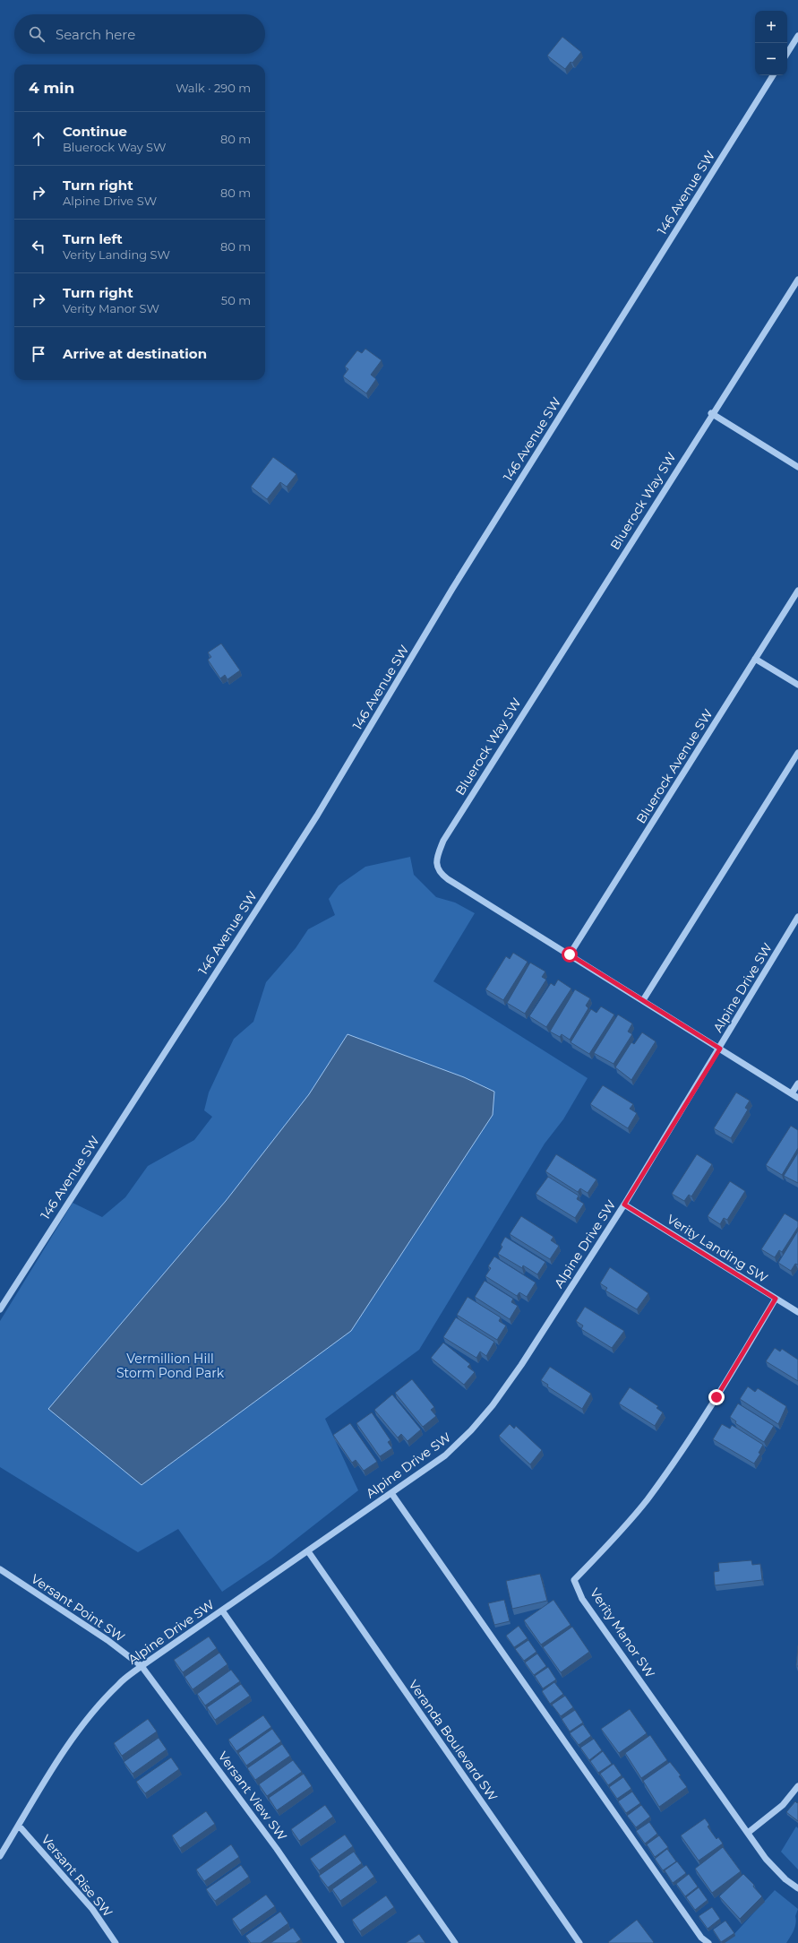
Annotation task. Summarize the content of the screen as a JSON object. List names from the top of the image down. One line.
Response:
{"streets":{"street":["146 Avenue SW","Bluerock Way SW","Bluerock Avenue SW","Alpine Drive SW","Verity Landing SW","Versant Point SW","Verity Manor SW","Veranda Boulevard SW","Versant View SW","Versant Rise SW"]},"crossings":[["Bluerock Way SW","Bluerock Avenue SW"],["Bluerock Way SW","Alpine Drive SW"],["Alpine Drive SW","Verity Landing SW"],["Alpine Drive SW","Versant Point SW"],["Alpine Drive SW","Veranda Boulevard SW"],["Alpine Drive SW","Versant View SW"],["Alpine Drive SW","Versant Rise SW"],["Verity Landing SW","Verity Manor SW"],["Versant Point SW","Versant View SW"]],"parks":["Vermillion Hill Storm Pond Park"],"page":{"map_buttons":["+","−"],"search":"Search here","heading":["4 min","Walk · 290 m"],"list":[["Continue","Bluerock Way SW","80 m"],["Turn right","Alpine Drive SW","80 m"],["Turn left","Verity Landing SW","80 m"],["Turn right","Verity Manor SW","50 m"],"Arrive at destination"]}}
